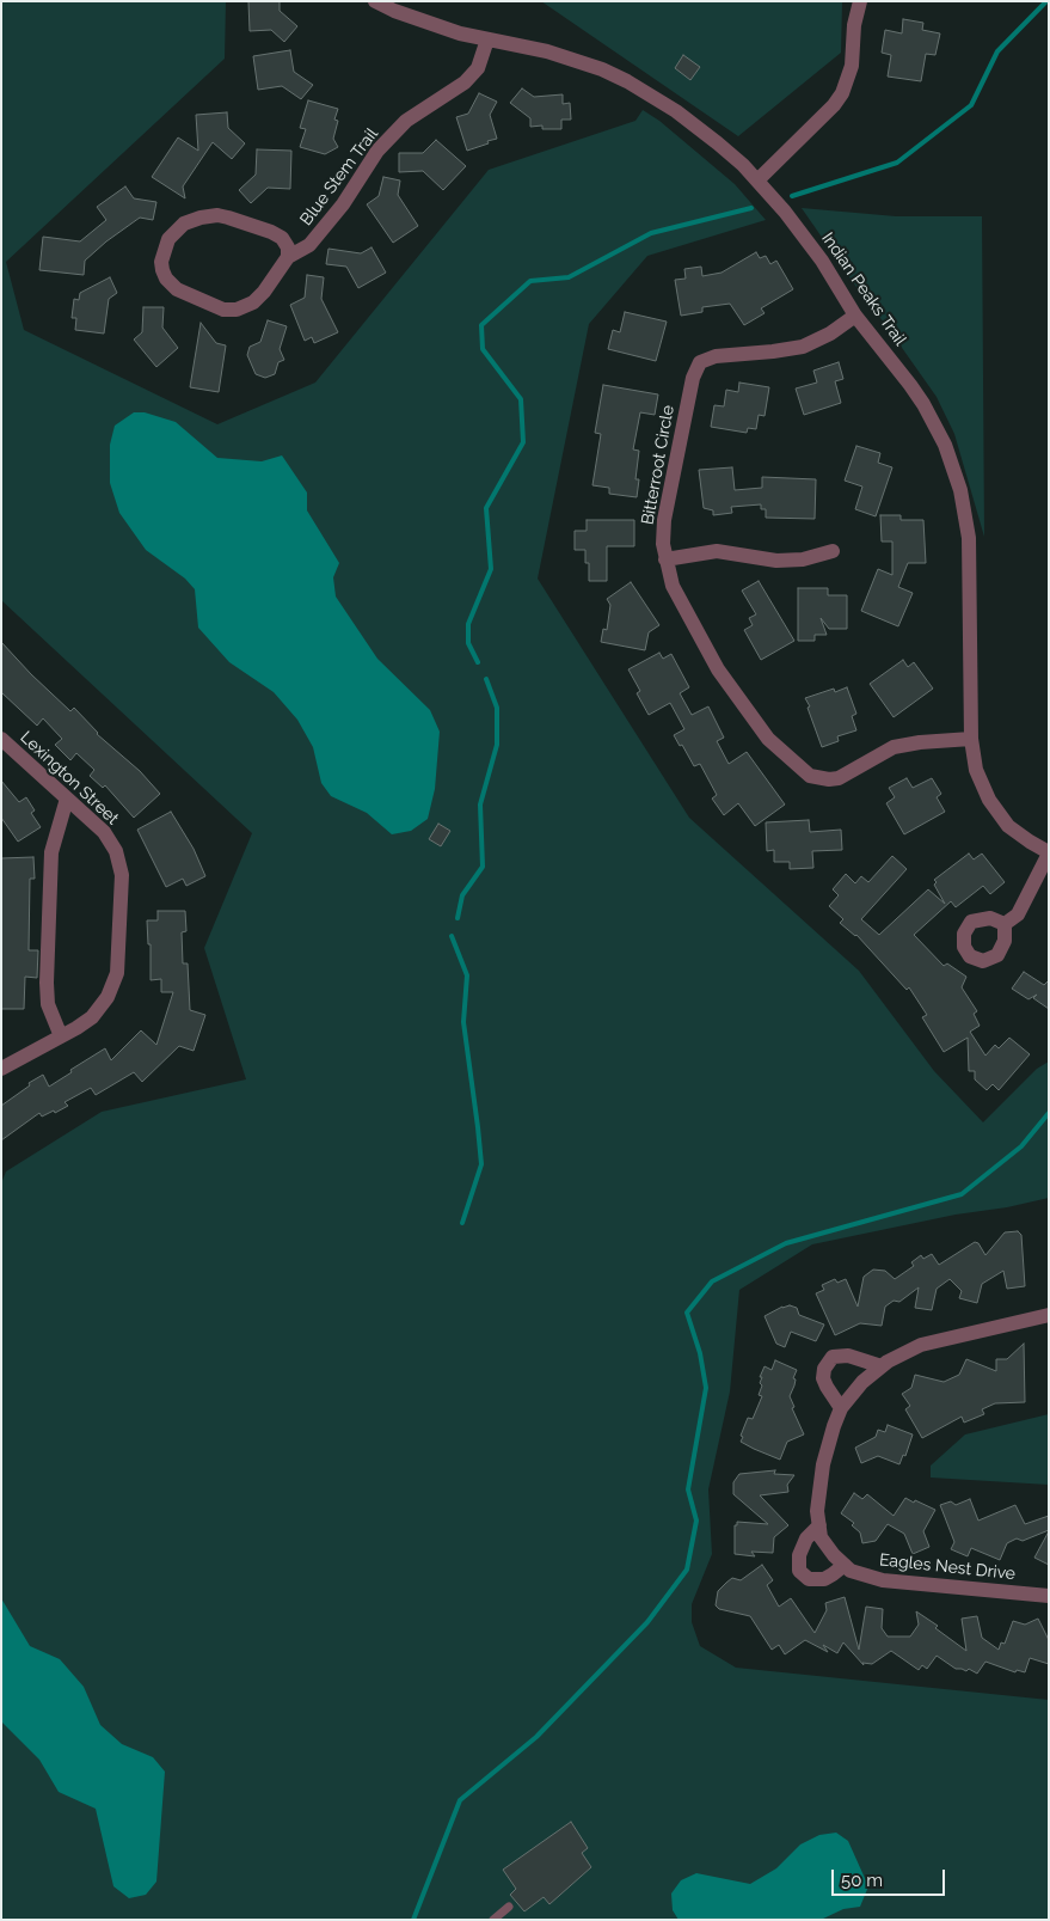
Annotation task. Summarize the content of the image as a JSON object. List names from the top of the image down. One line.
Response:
{"streets":{"street":["Blue Stem Trail","Indian Peaks Trail","Bitterroot Circle","Lexington Street","Eagles Nest Drive"]},"crossings":[["Blue Stem Trail","Indian Peaks Trail"],["Indian Peaks Trail","Bitterroot Circle"]],"scale_bar":"50 m"}
